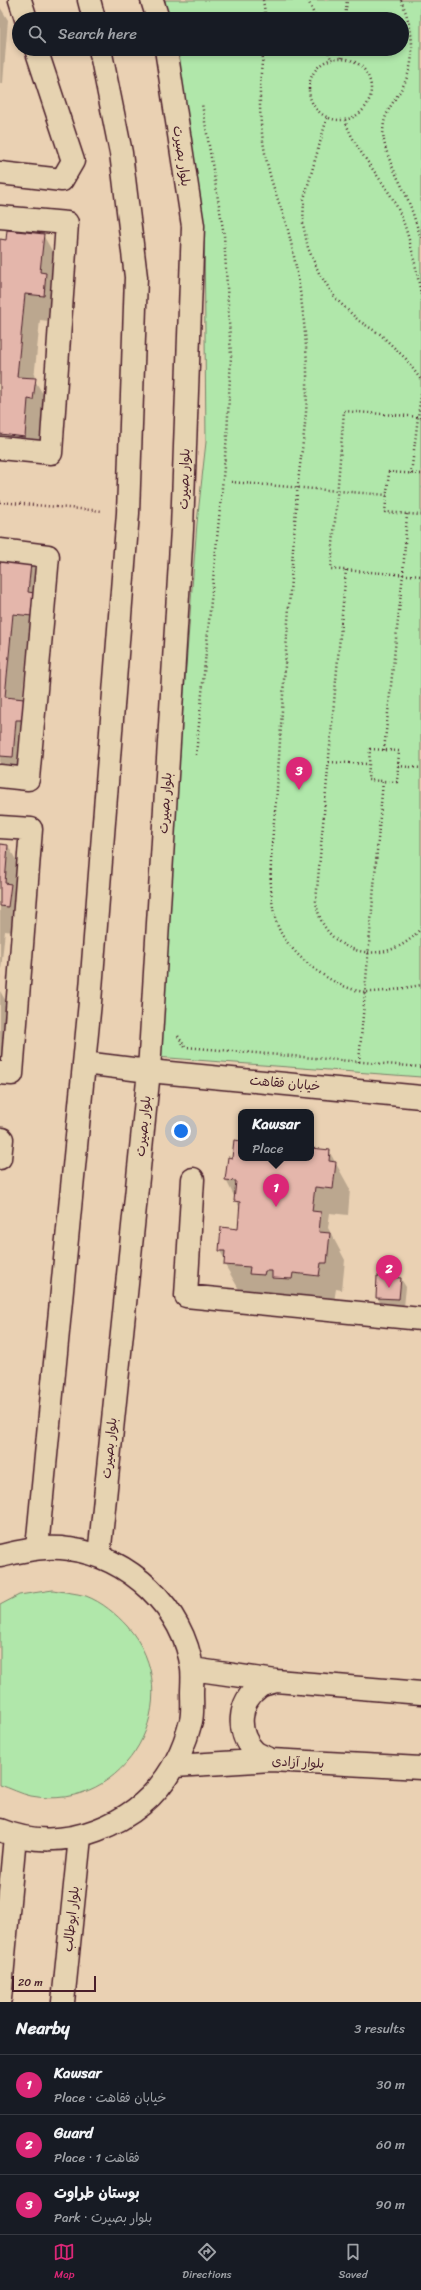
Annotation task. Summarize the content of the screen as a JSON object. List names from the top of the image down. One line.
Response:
{"streets":{"main road":["بلوار بصیرت","خیابان فقاهت","بلوار آزادی","بلوار ابوطالب"]},"crossings":[["بلوار بصیرت","خیابان فقاهت"]],"scale_bar":"20 m","page":{"search":"Search here","pins":["3","1","2"],"popup":["Kawsar","Place"],"scale":"20 m","heading":["Nearby","3 results"],"list":[{"mark":"1","name":"Kawsar","note":"Place · خیابان فقاهت","value":"30 m"},{"mark":"2","name":"Guard","note":"Place · فقاهت 1","value":"60 m"},{"mark":"3","name":"بوستان طراوت","note":"Park · بلوار بصیرت","value":"90 m"}],"nav":["Map","Directions","Saved"]}}
